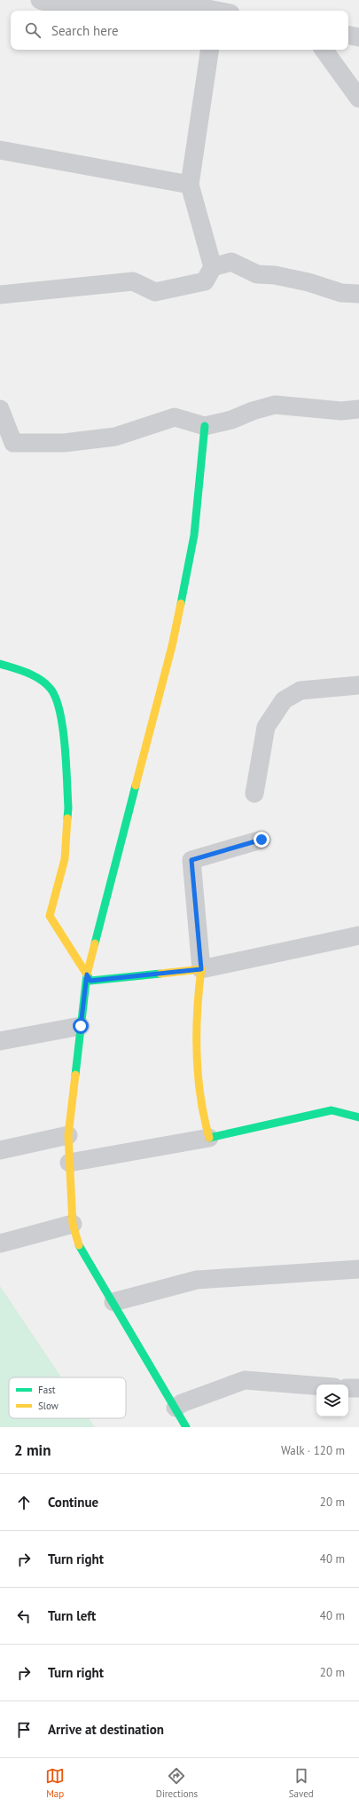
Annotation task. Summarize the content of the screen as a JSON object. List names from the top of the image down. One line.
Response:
{"legend":["Fast","Slow"],"page":{"search":"Search here","heading":["2 min","Walk · 120 m"],"list":[["Continue","20 m"],["Turn right","40 m"],["Turn left","40 m"],["Turn right","20 m"],"Arrive at destination"],"nav":["Map","Directions","Saved"]}}
